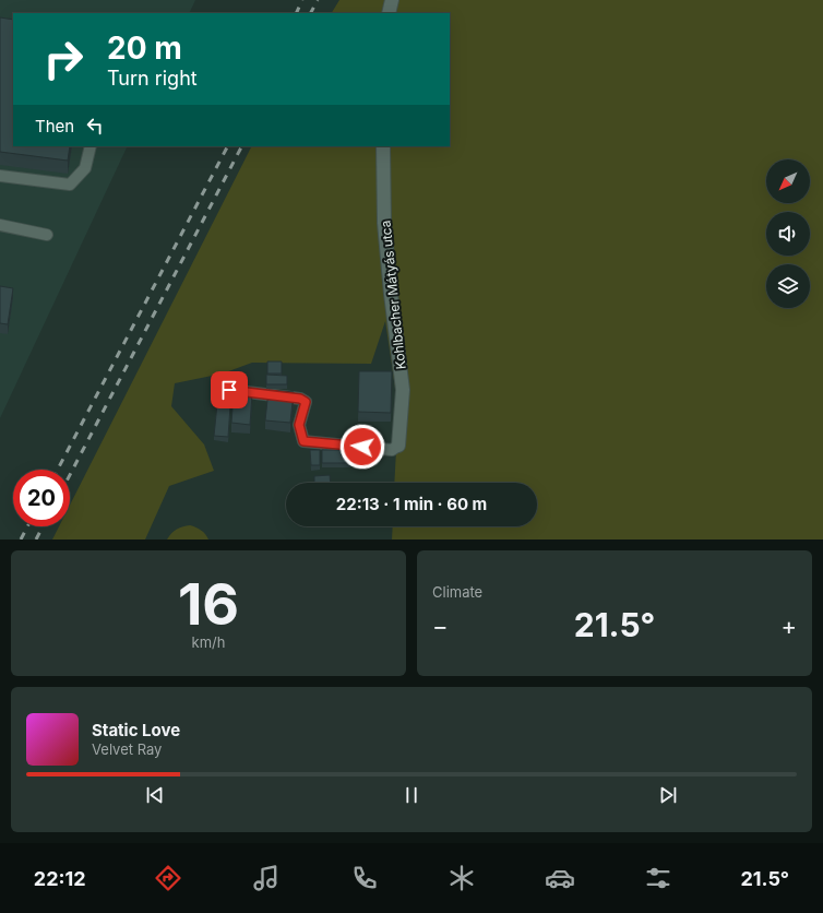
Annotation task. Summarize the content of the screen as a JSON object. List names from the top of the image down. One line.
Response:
{"streets":{"street":["Kohlbacher Mátyás utca"]},"north":"bottom left","page":{"turn":["20 m","Turn right"],"then":"Then","limit":"20","trip":"22:13 · 1 min · 60 m","tile":[["16","km/h"],"Climate"],"heat":["−","21.5°","+"],"song":["Static Love","Velvet Ray"],"tabs":["22:12","21.5°"]}}
